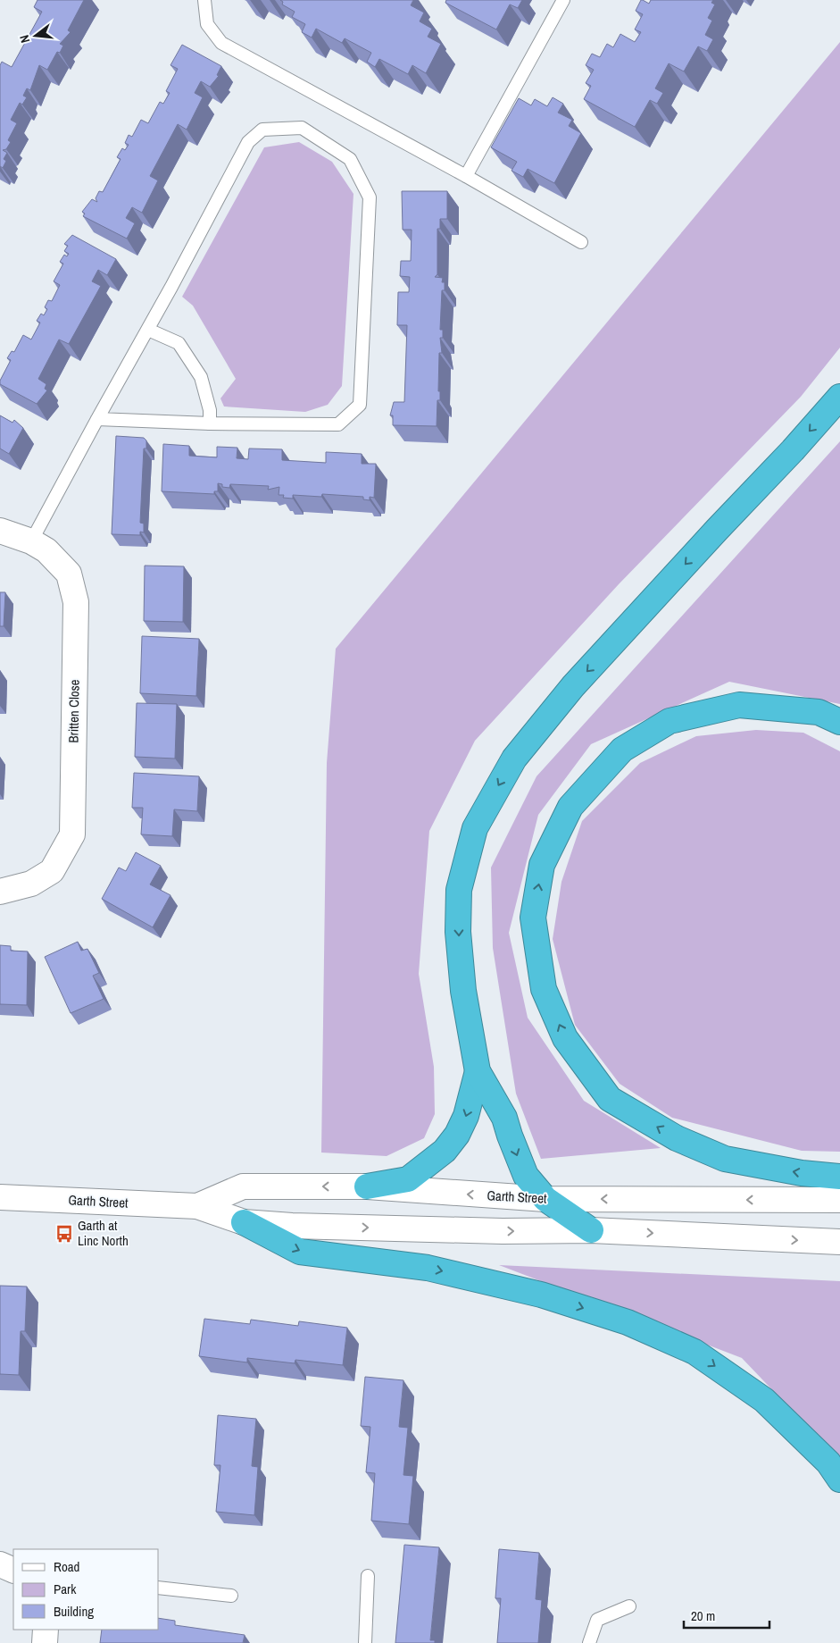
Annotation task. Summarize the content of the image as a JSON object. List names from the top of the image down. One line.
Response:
{"streets":{"main road":["Britten Close","Garth Street"]},"places":{"bus stop":["Garth at Linc North"]},"legend":["Road","Park","Building"],"scale_bar":"20 m","north":"left"}
